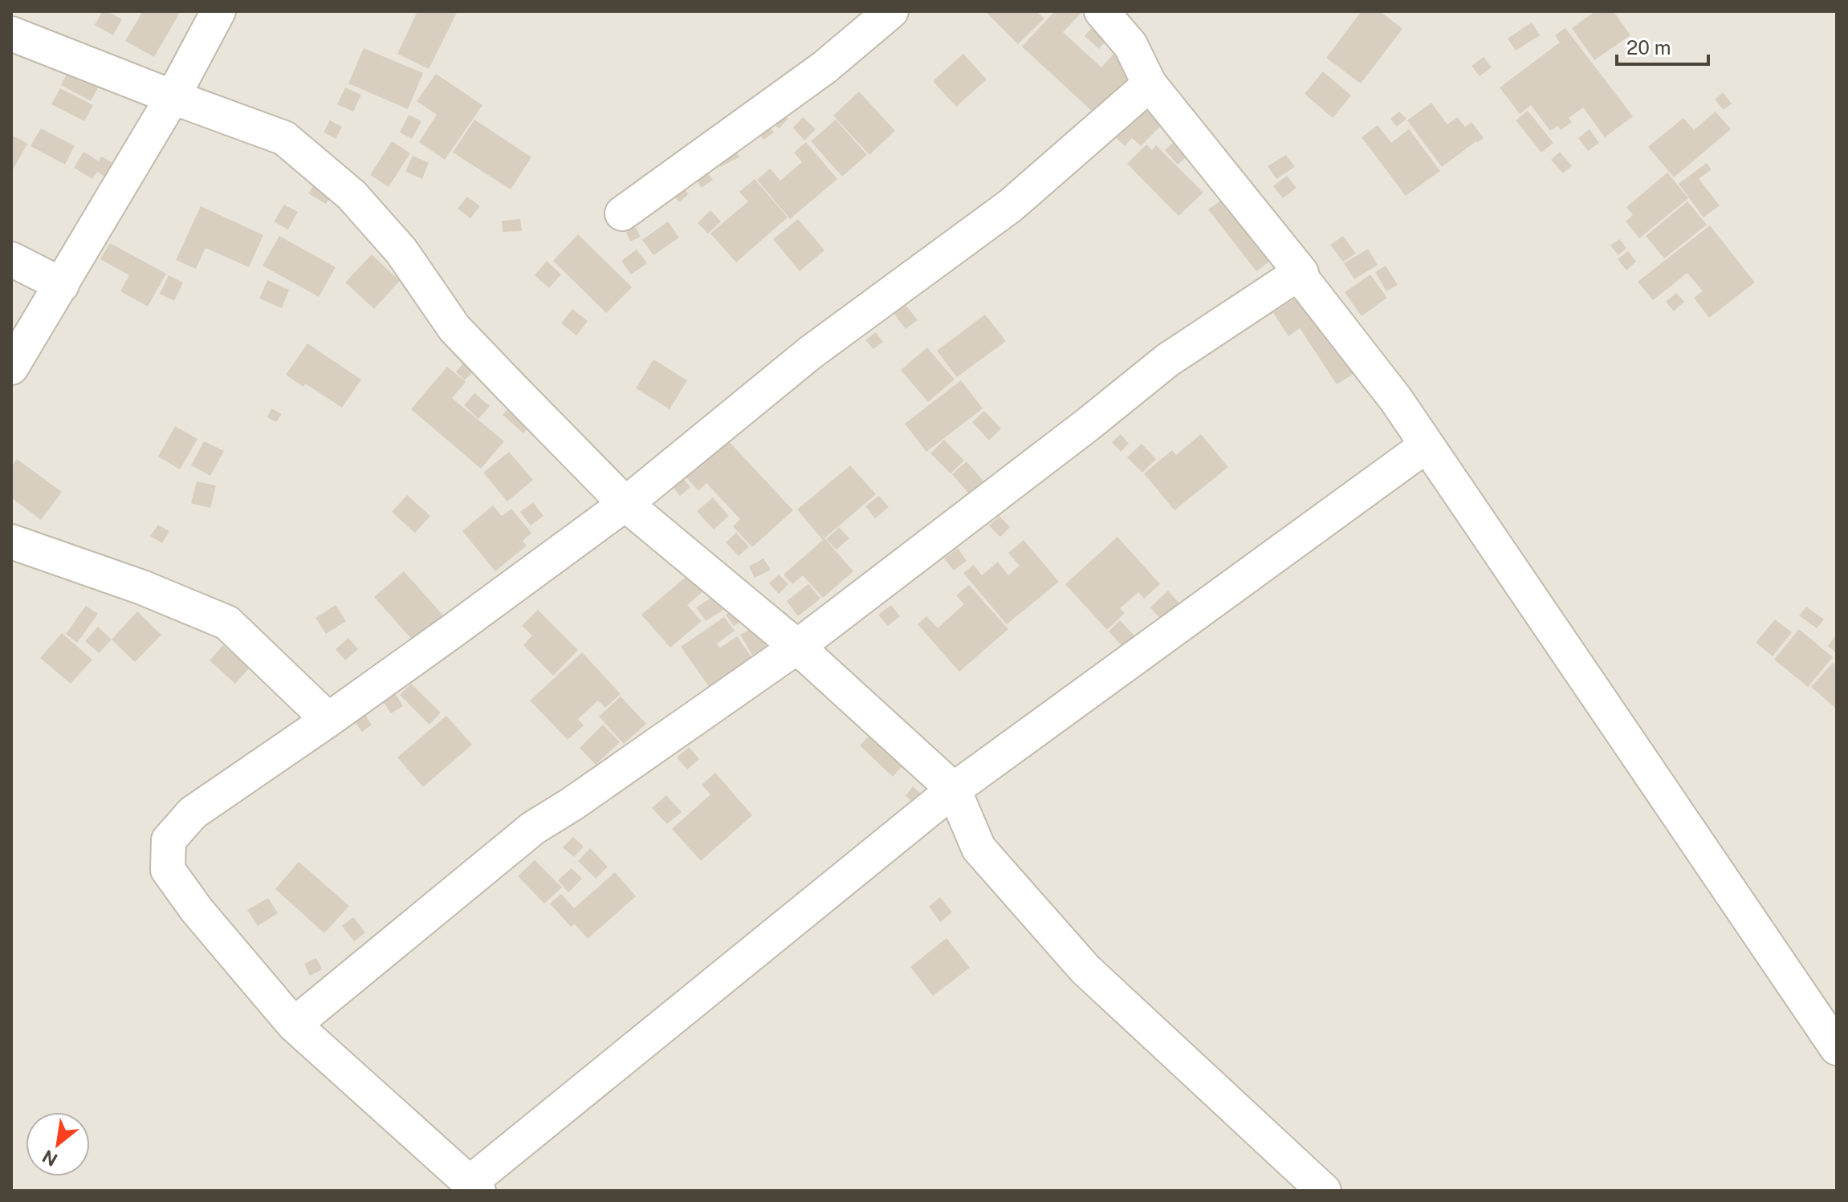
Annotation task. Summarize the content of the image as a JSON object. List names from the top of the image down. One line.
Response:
{"scale_bar":"20 m","north":"bottom left"}
